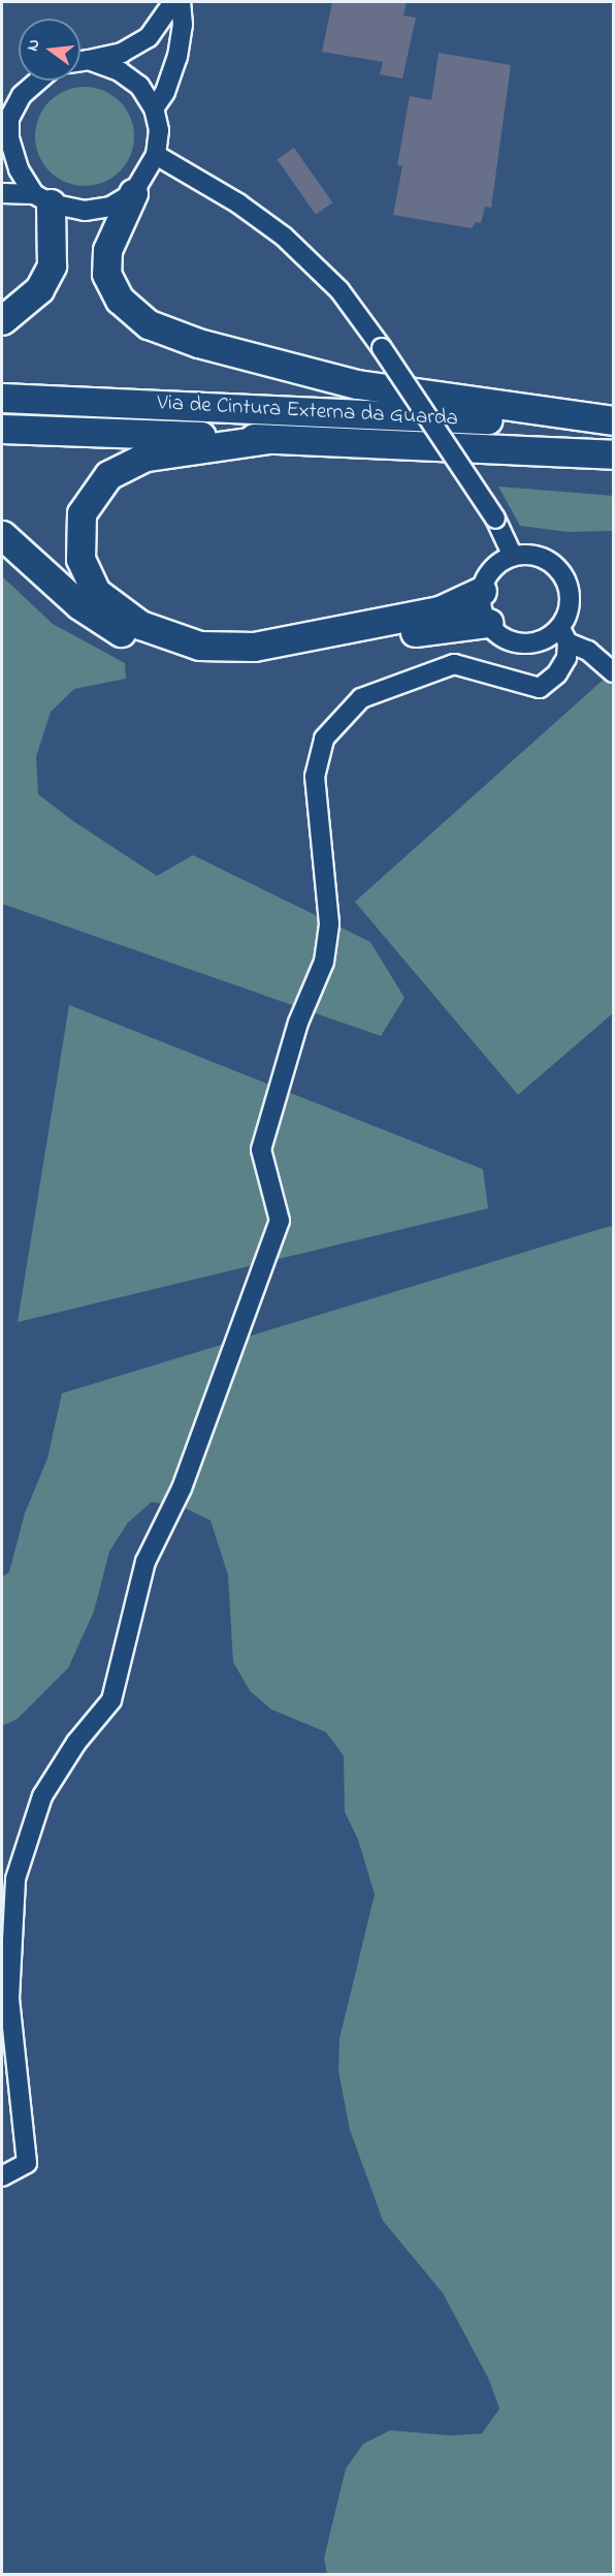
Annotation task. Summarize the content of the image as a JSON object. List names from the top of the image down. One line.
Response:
{"streets":{"highway":["Via de Cintura Externa da Guarda"]},"north":"left"}
